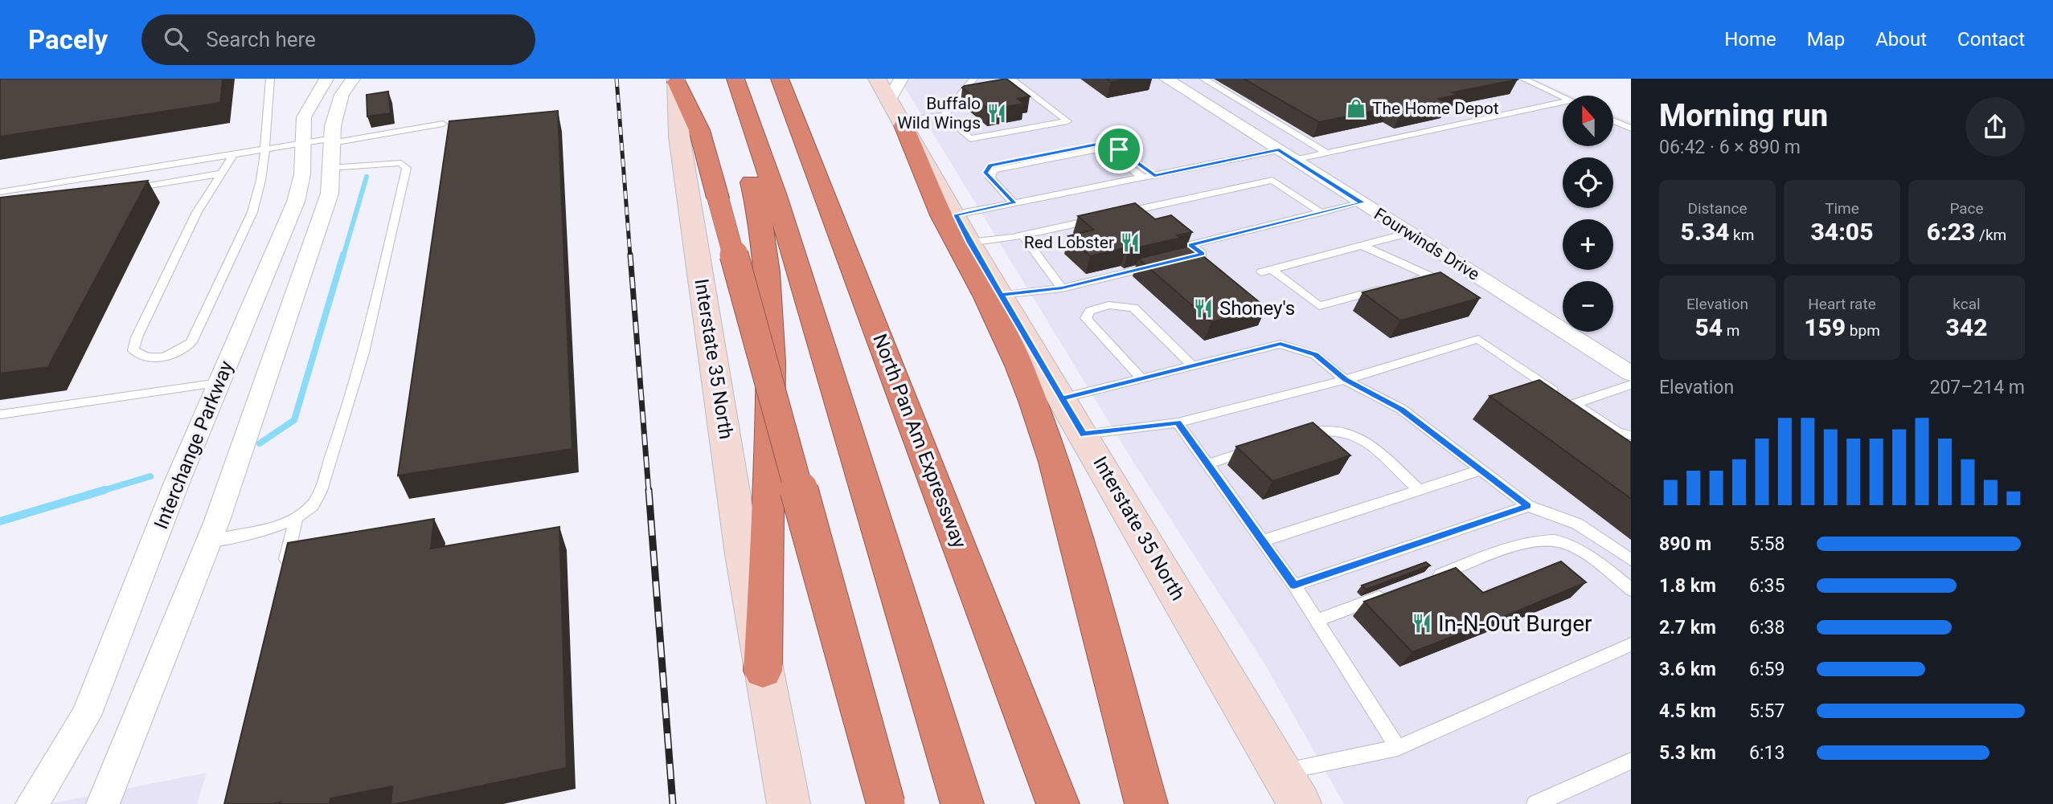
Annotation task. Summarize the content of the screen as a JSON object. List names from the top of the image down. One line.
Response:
{"streets":{"highway":["North Pan Am Expressway"],"main road":["Interstate 35 North"],"street":["Fourwinds Drive","Interchange Parkway"]},"places":{"shop":["The Home Depot"],"restaurant":["Buffalo Wild Wings","Red Lobster","Shoney's","In-N-Out Burger"]},"north":"top","page":{"header":"Pacely","search":"Search here","nav":["Home","Map","About","Contact"],"heading":["Morning run","06:42 · 6 × 890 m"],"map_buttons":["+","−"],"stats":[["Distance","5.34 km"],["Time","34:05"],["Pace","6:23 /km"],["Elevation","54 m"],["Heart rate","159 bpm"],["kcal","342"]],"chart":["Elevation","207–214 m"],"list":[{"name":"890 m","note":"5:58"},{"name":"1.8 km","note":"6:35"},{"name":"2.7 km","note":"6:38"},{"name":"3.6 km","note":"6:59"},{"name":"4.5 km","note":"5:57"},{"name":"5.3 km","note":"6:13"}]}}
